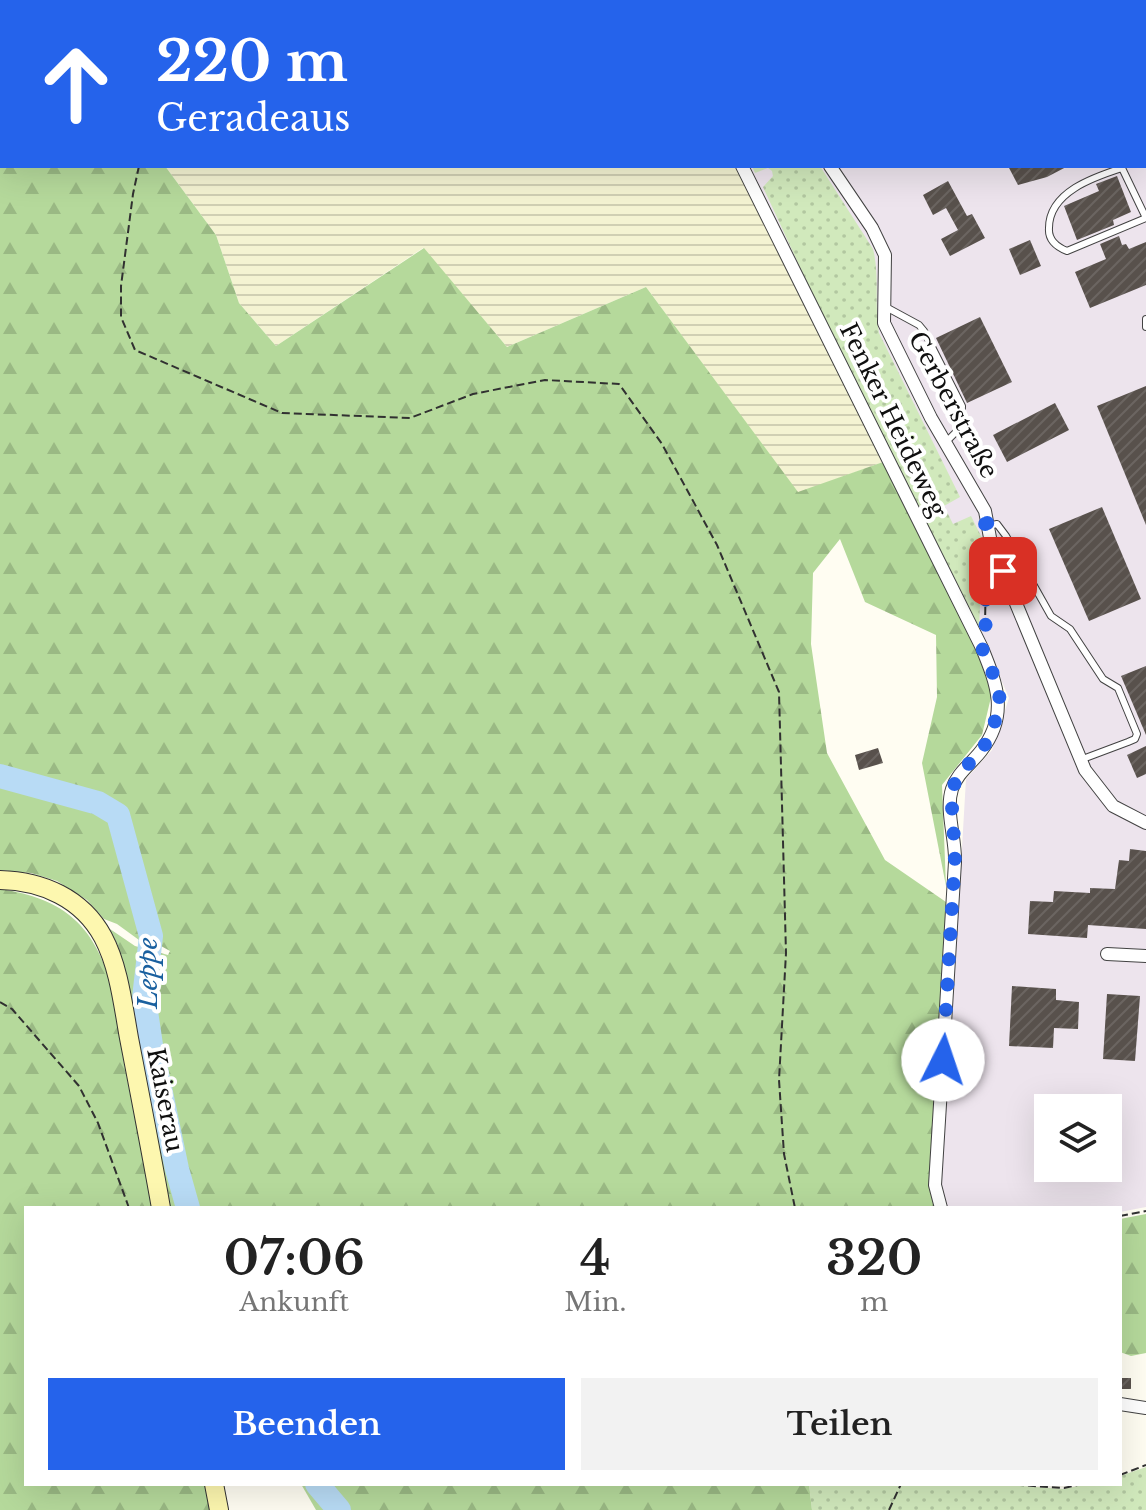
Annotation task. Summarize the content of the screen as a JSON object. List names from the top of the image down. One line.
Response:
{"streets":{"main road":["Kaiserau"],"street":["Gerberstraße","Fenker Heideweg"]},"water":["Leppe"],"page":{"turn":["220 m","Geradeaus"],"eta":["07:06","Ankunft","4","Min.","320","m"],"buttons":["Beenden","Teilen"]}}
